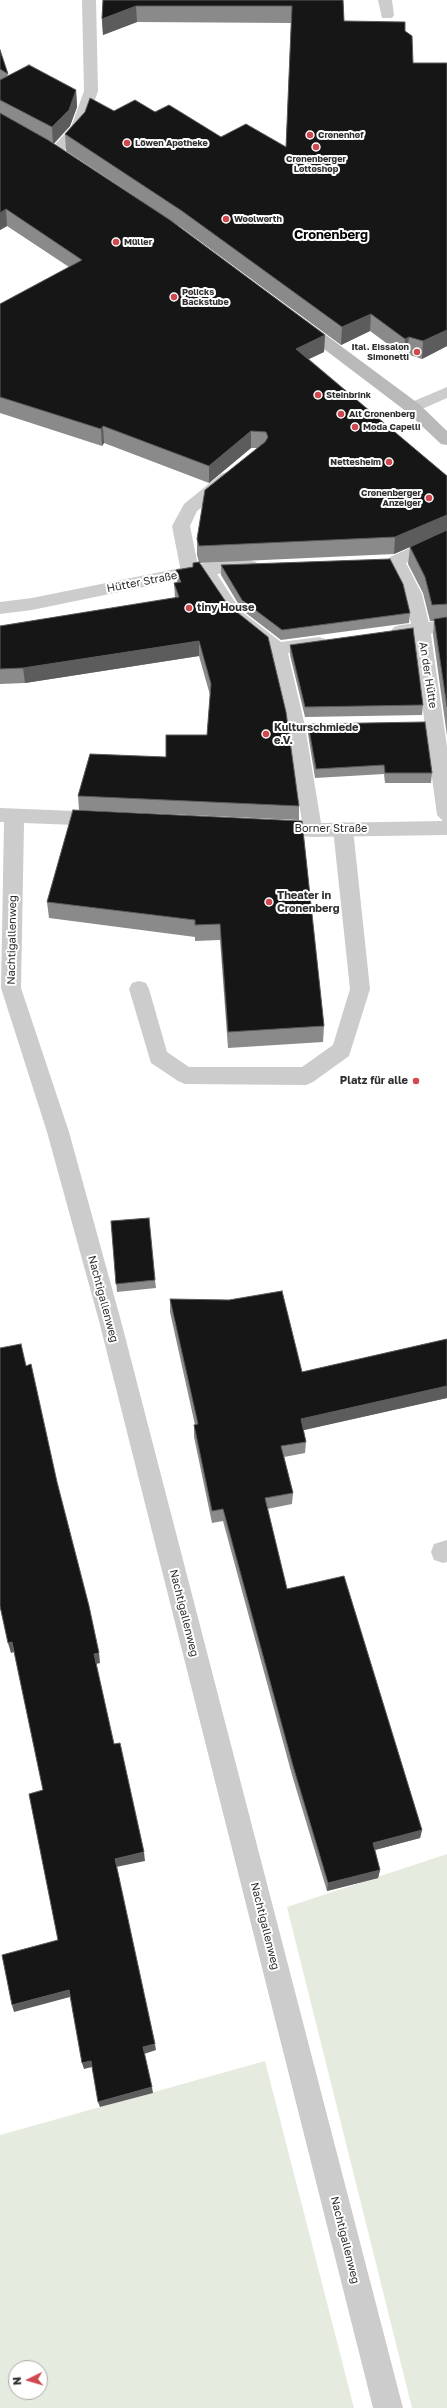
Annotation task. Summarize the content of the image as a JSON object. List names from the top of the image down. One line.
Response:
{"streets":{"street":["Hütter Straße","An der Hütte","Borner Straße","Nachtigallenweg"]},"districts":["Cronenberg"],"places":["Cronenhof","Löwen Apotheke","Cronenberger Lottoshop","Woolworth","Müller","Policks Backstube","Ital. Eissalon Simonetti","Steinbrink","Alt Cronenberg","Moda Capelli","Nettesheim","Cronenberger Anzeiger","tiny House","Kulturschmiede e.V.","Theater in Cronenberg","Platz für alle"],"north":"left"}
